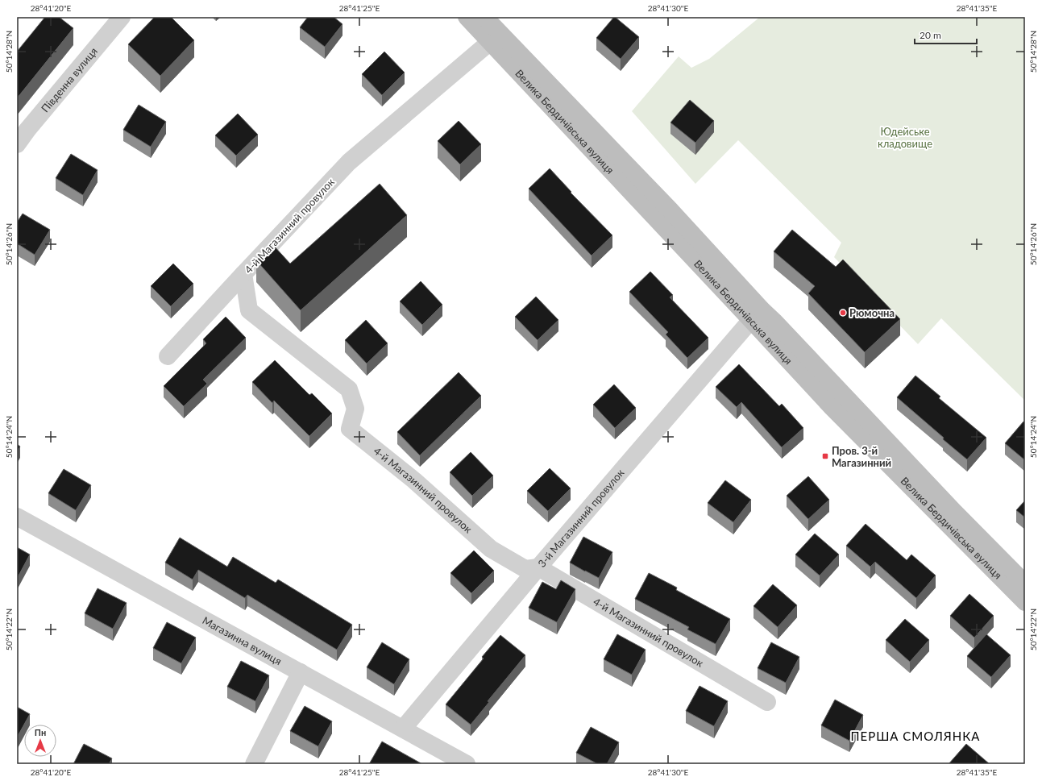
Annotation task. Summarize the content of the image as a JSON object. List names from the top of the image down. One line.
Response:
{"streets":{"main road":["Велика Бердичівська вулиця"],"street":["Південна вулиця","4-й Магазинний провулок","3-й Магазинний провулок","Магазинна вулиця"]},"crossings":[["Велика Бердичівська вулиця","4-й Магазинний провулок"],["Велика Бердичівська вулиця","3-й Магазинний провулок"],["4-й Магазинний провулок","3-й Магазинний провулок"],["3-й Магазинний провулок","Магазинна вулиця"]],"districts":["ПЕРША СМОЛЯНКА"],"parks":["Юдейське кладовище"],"places":{"other":["Рюмочна"],"transit":["Пров. 3-й Магазинний"]},"scale_bar":"20 m","north":"top","coordinates":["28°41'20\"E","28°41'25\"E","28°41'30\"E","28°41'35\"E","50°14'28\"N","50°14'26\"N","50°14'24\"N","50°14'22\"N"]}
